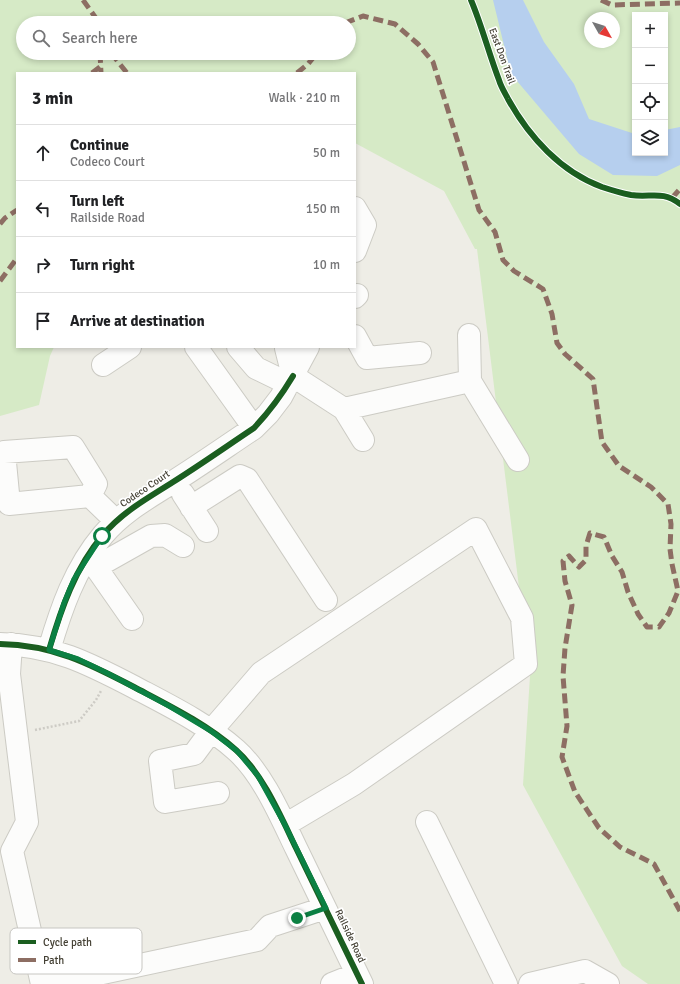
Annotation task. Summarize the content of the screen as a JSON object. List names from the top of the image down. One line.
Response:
{"streets":{"street":["Codeco Court","Railside Road"],"cycle path":["East Don Trail"]},"crossings":[["Codeco Court","Railside Road"]],"legend":["Cycle path","Path"],"north":"bottom right","page":{"map_buttons":["+","−"],"search":"Search here","heading":["3 min","Walk · 210 m"],"list":[["Continue","Codeco Court","50 m"],["Turn left","Railside Road","150 m"],["Turn right","10 m"],"Arrive at destination"]}}
